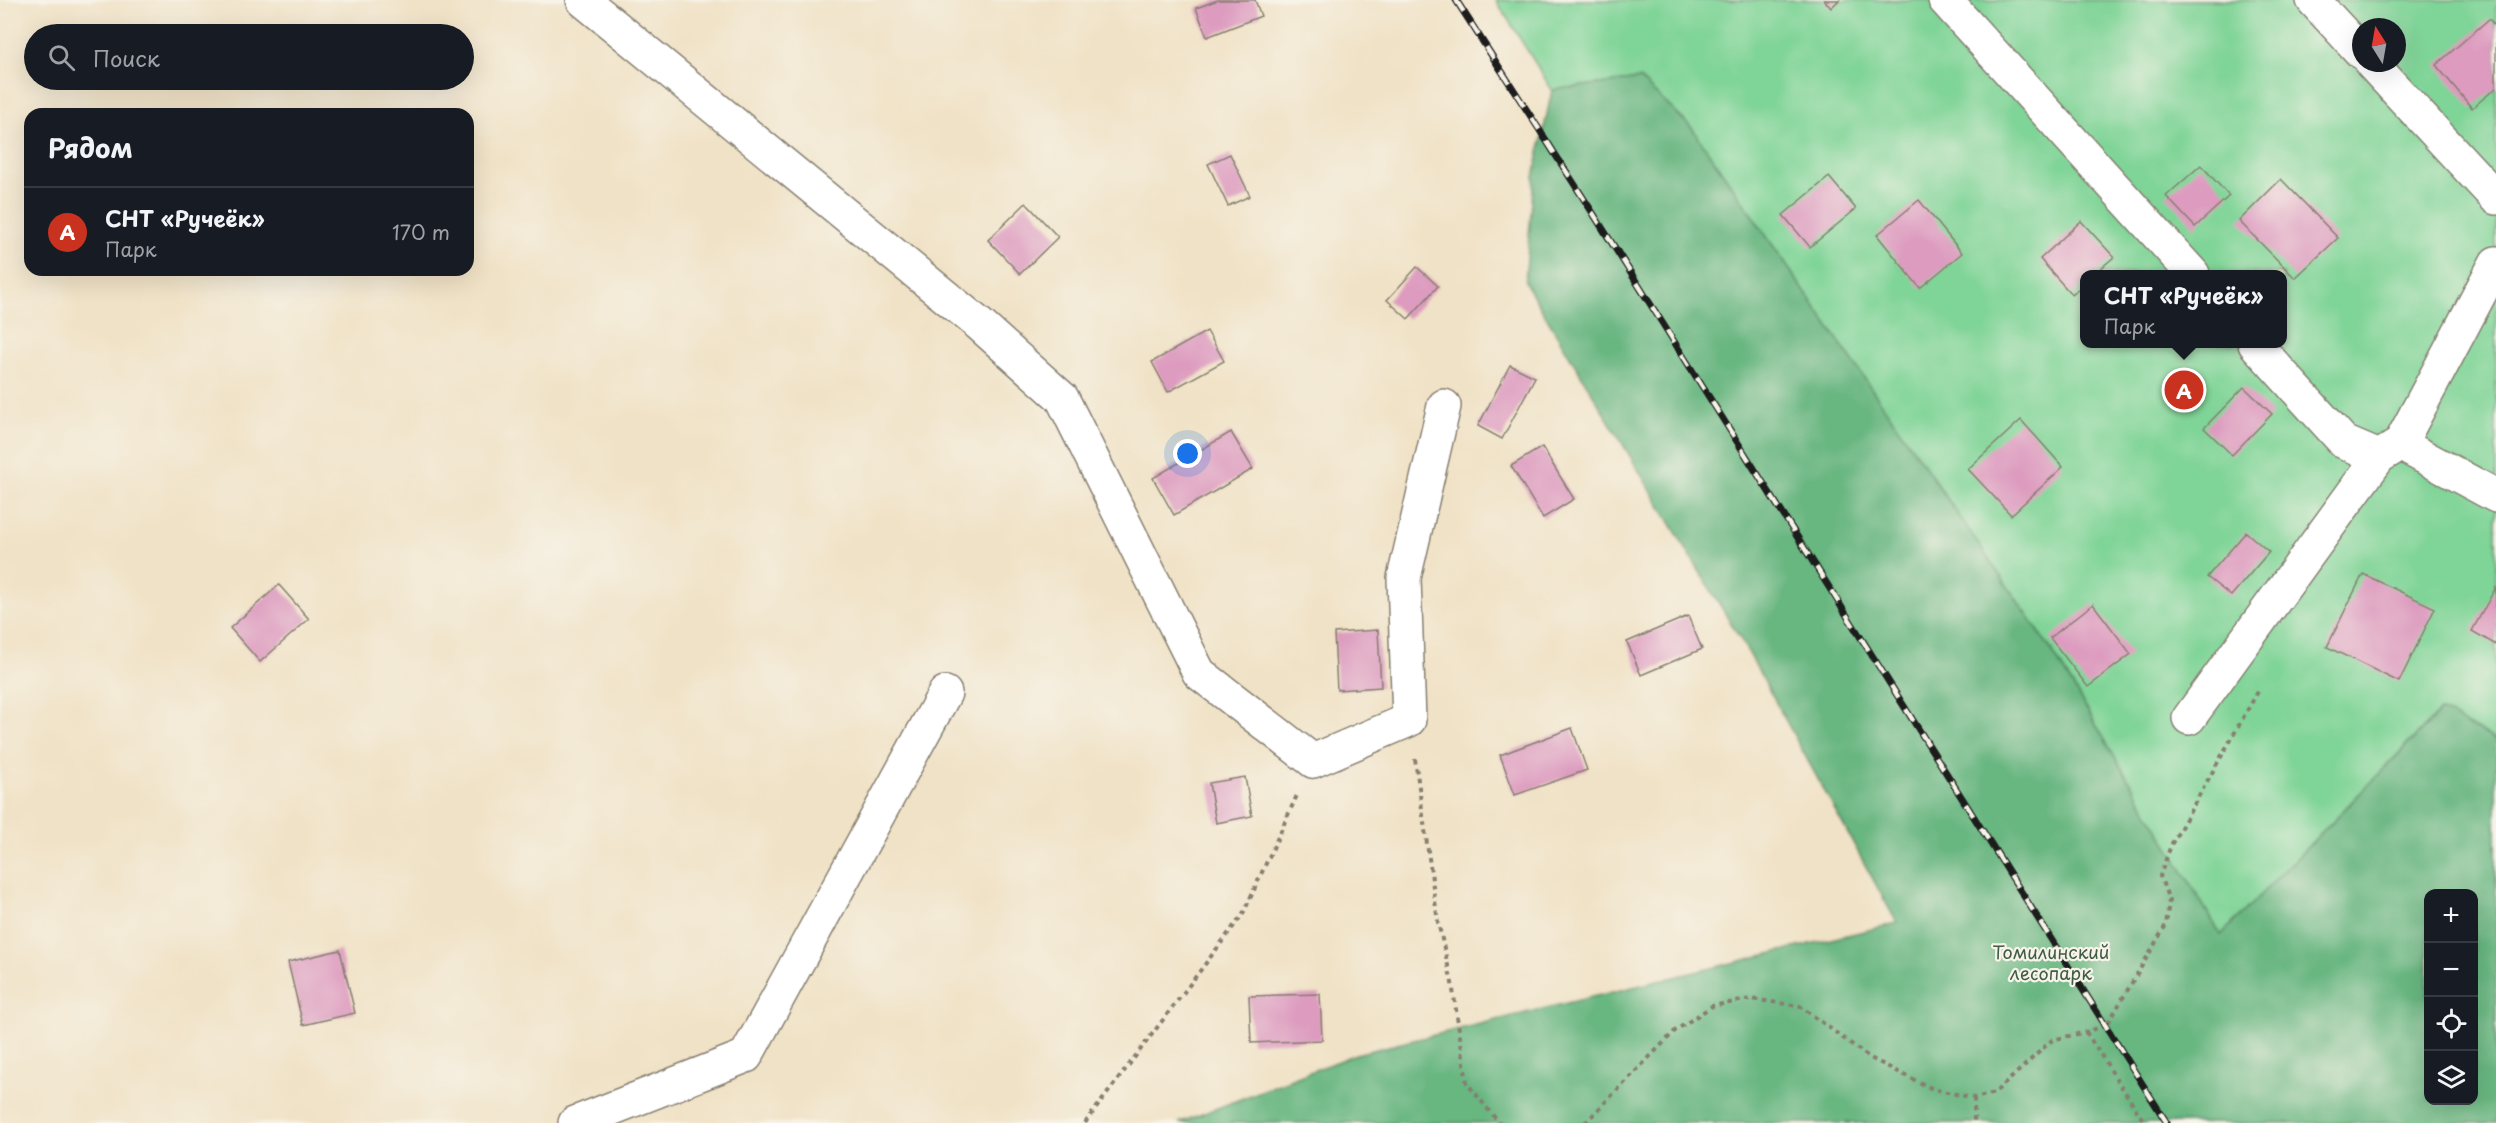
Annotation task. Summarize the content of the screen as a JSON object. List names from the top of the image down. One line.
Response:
{"parks":["Томилинский лесопарк"],"north":"top","page":{"search":"Поиск","heading":"Рядом","list":[{"mark":"A","name":"СНТ «Ручеёк»","note":"Парк","value":"170 m"}],"popup":["СНТ «Ручеёк»","Парк"],"pins":"A","map_buttons":["+","−"]}}
